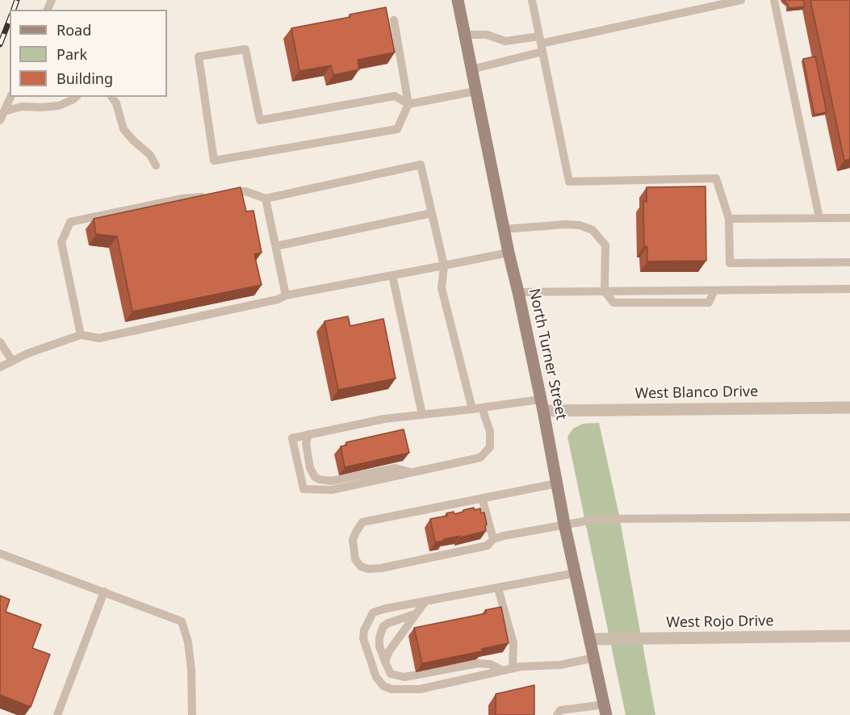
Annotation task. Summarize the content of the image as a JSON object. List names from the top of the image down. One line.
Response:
{"streets":{"main road":["North Turner Street"],"street":["West Blanco Drive","West Rojo Drive"]},"crossings":[["North Turner Street","West Blanco Drive"],["North Turner Street","West Rojo Drive"]],"legend":["Road","Park","Building"]}
